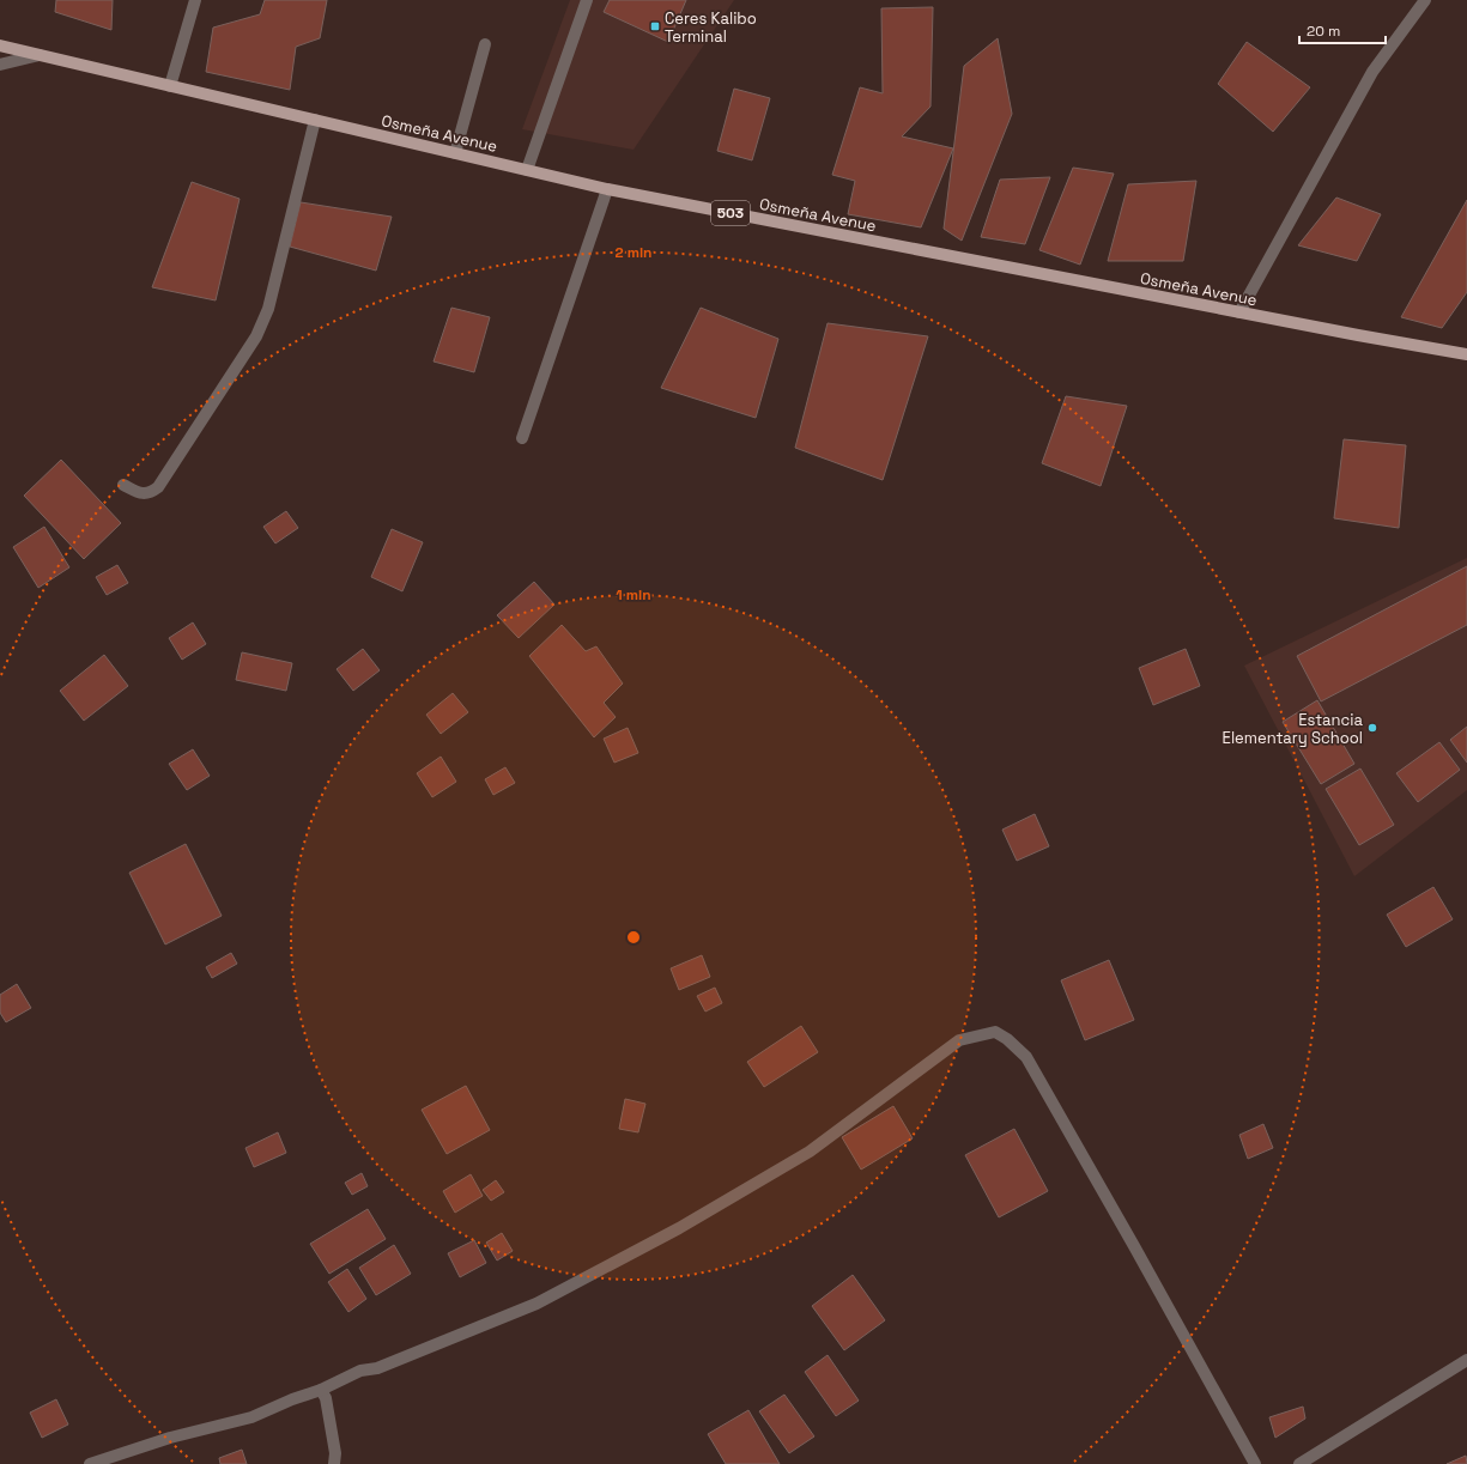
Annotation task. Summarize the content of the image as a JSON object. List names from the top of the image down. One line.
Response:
{"streets":{"main road":["Osmeña Avenue","503"]},"places":{"transit":["Ceres Kalibo Terminal"],"other":["Estancia Elementary School"]},"scale_bar":"20 m","rings":["2 min","1 min"]}
